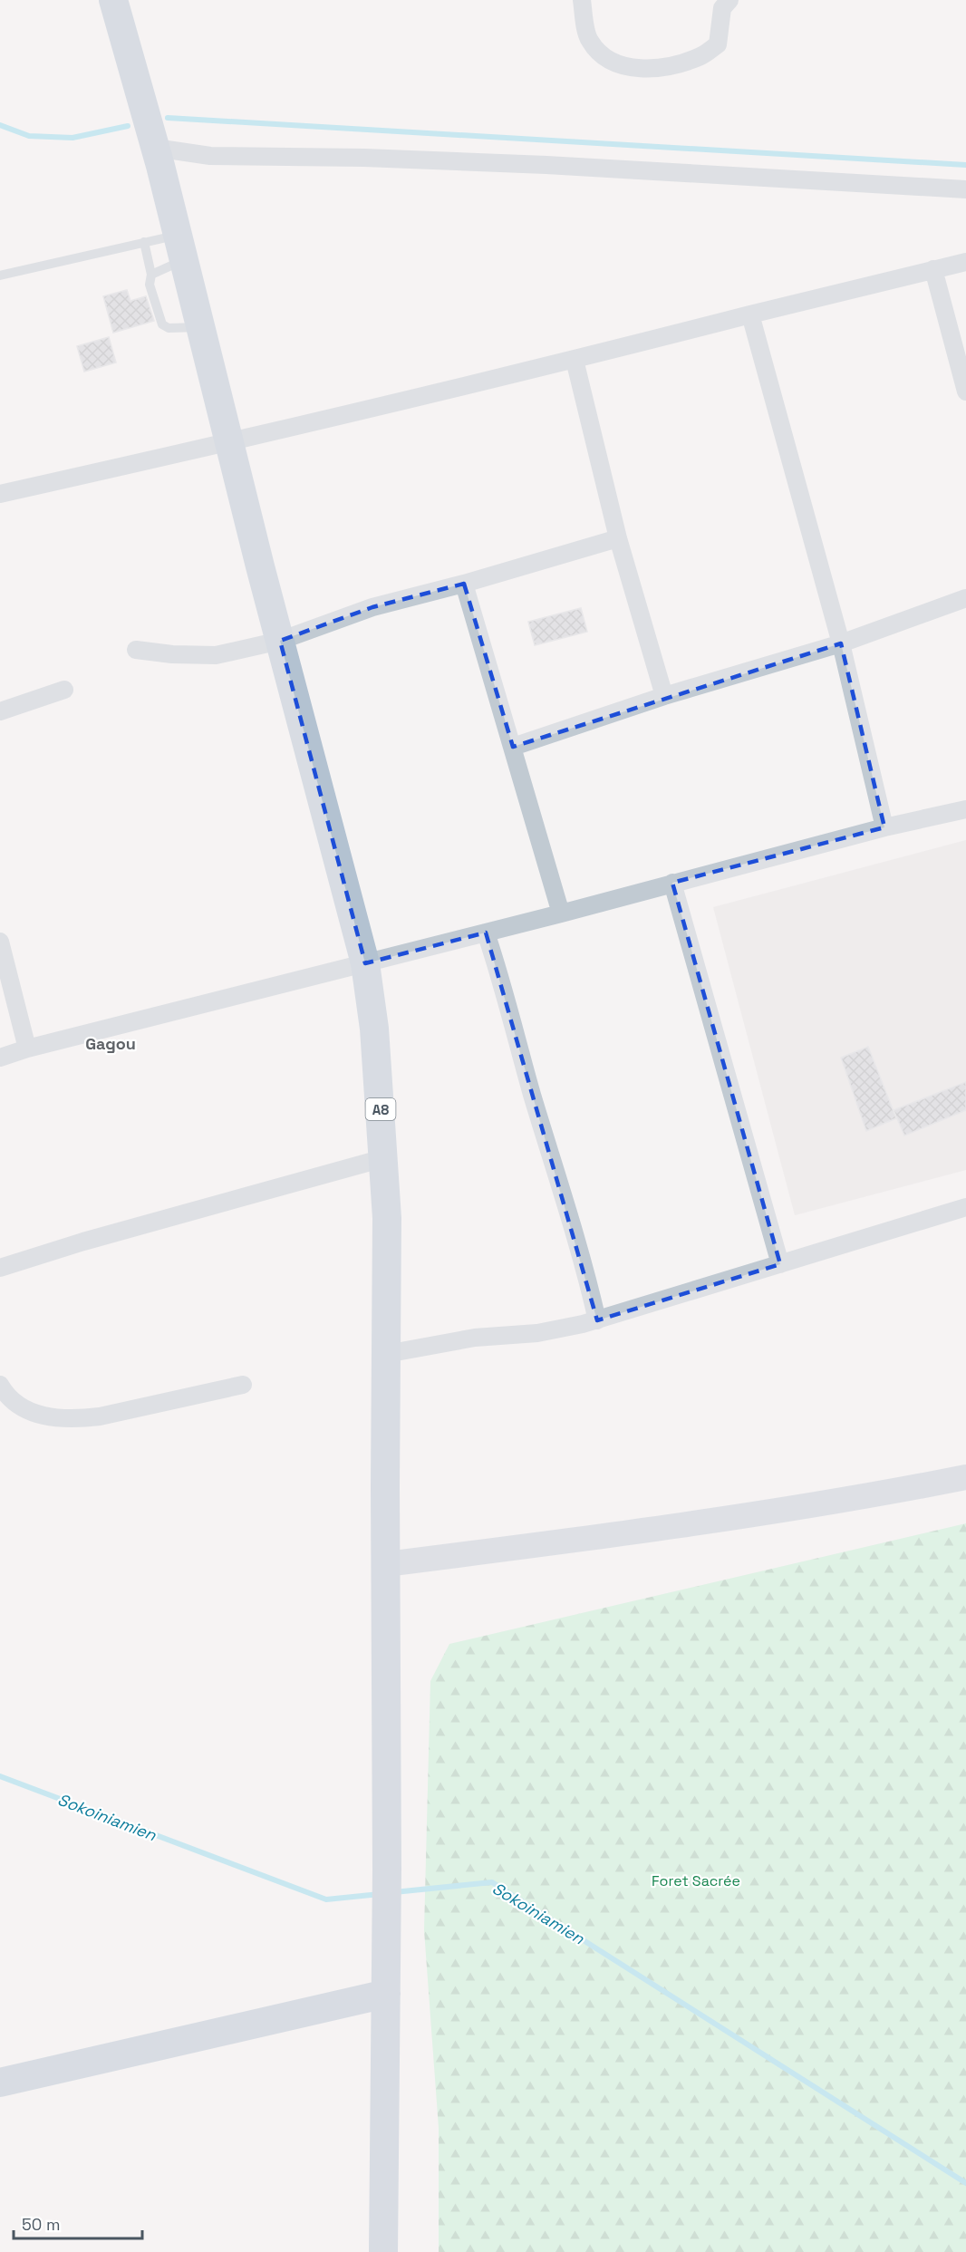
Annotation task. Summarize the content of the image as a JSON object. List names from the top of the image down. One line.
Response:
{"streets":{"main road":["A8"]},"districts":["Gagou"],"water":["Sokoiniamien"],"parks":["Foret Sacrée"],"scale_bar":"50 m"}
